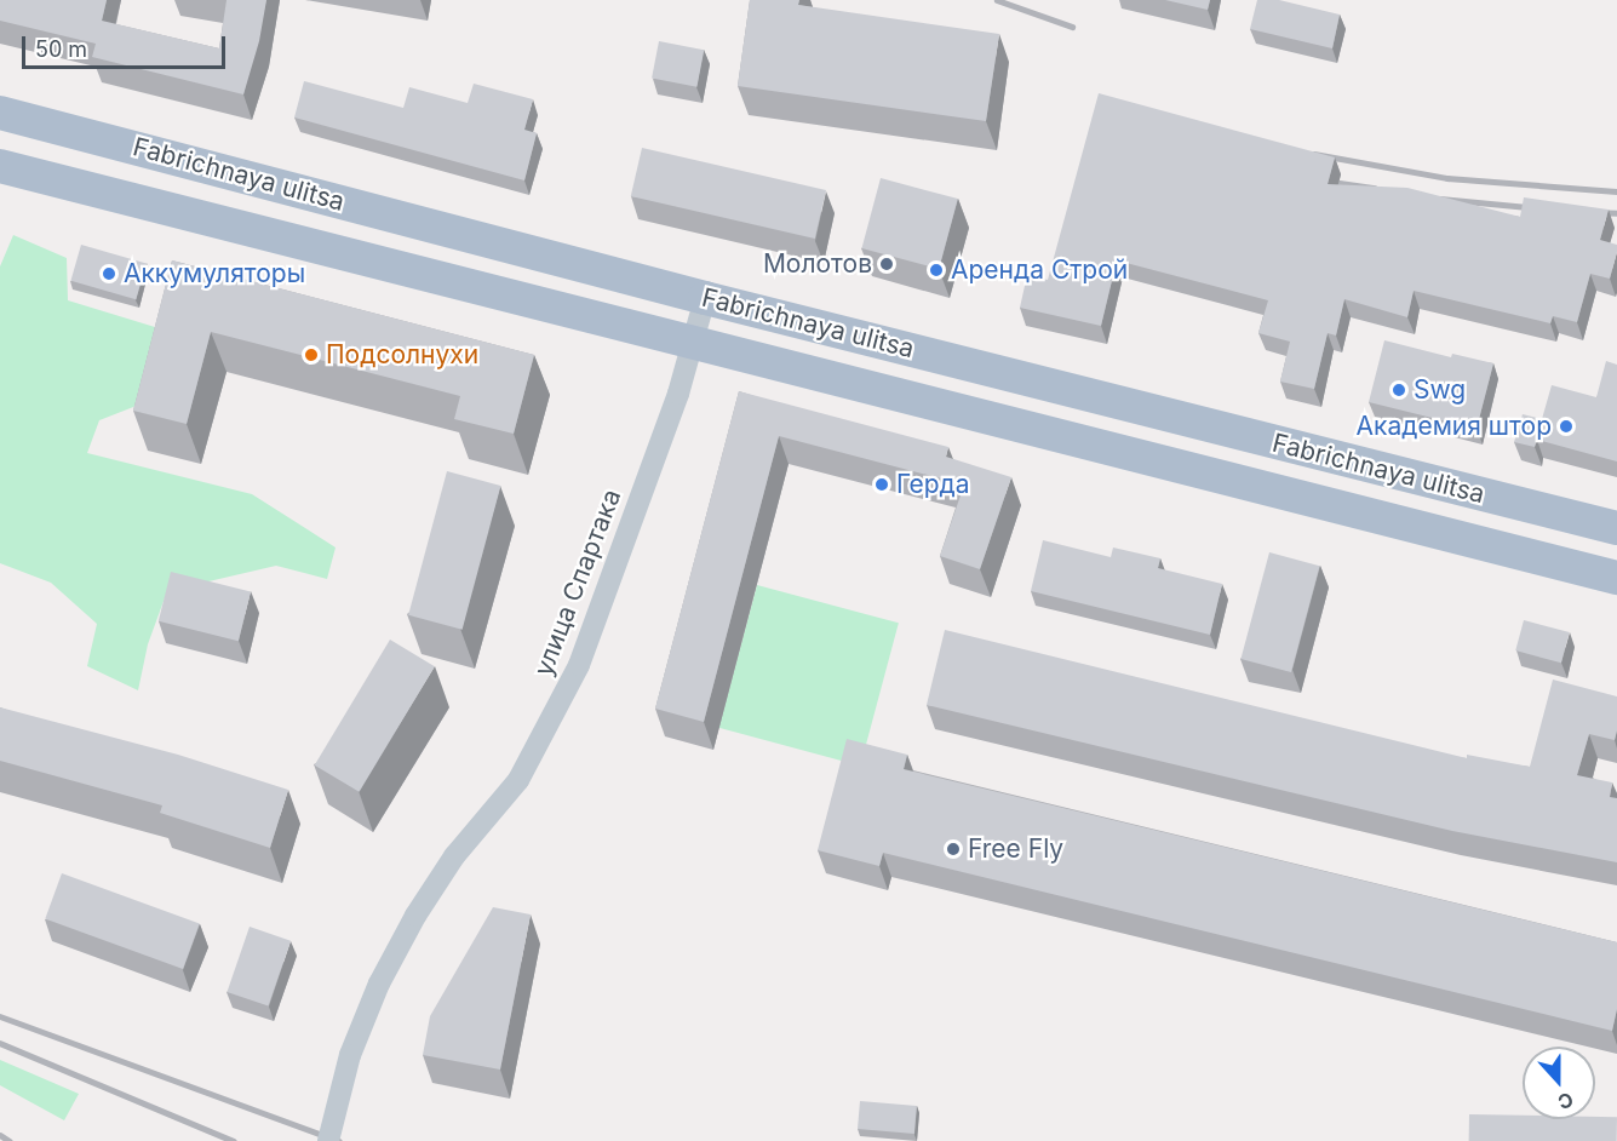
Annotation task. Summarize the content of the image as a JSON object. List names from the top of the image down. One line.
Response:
{"streets":{"main road":["Fabrichnaya ulitsa"],"street":["улица Спартака"]},"crossings":[["Fabrichnaya ulitsa","улица Спартака"]],"places":["Молотов","Аренда Строй","Аккумуляторы","Подсолнухи","Swg","Академия штор","Герда","Free Fly"],"scale_bar":"50 m","north":"bottom"}
